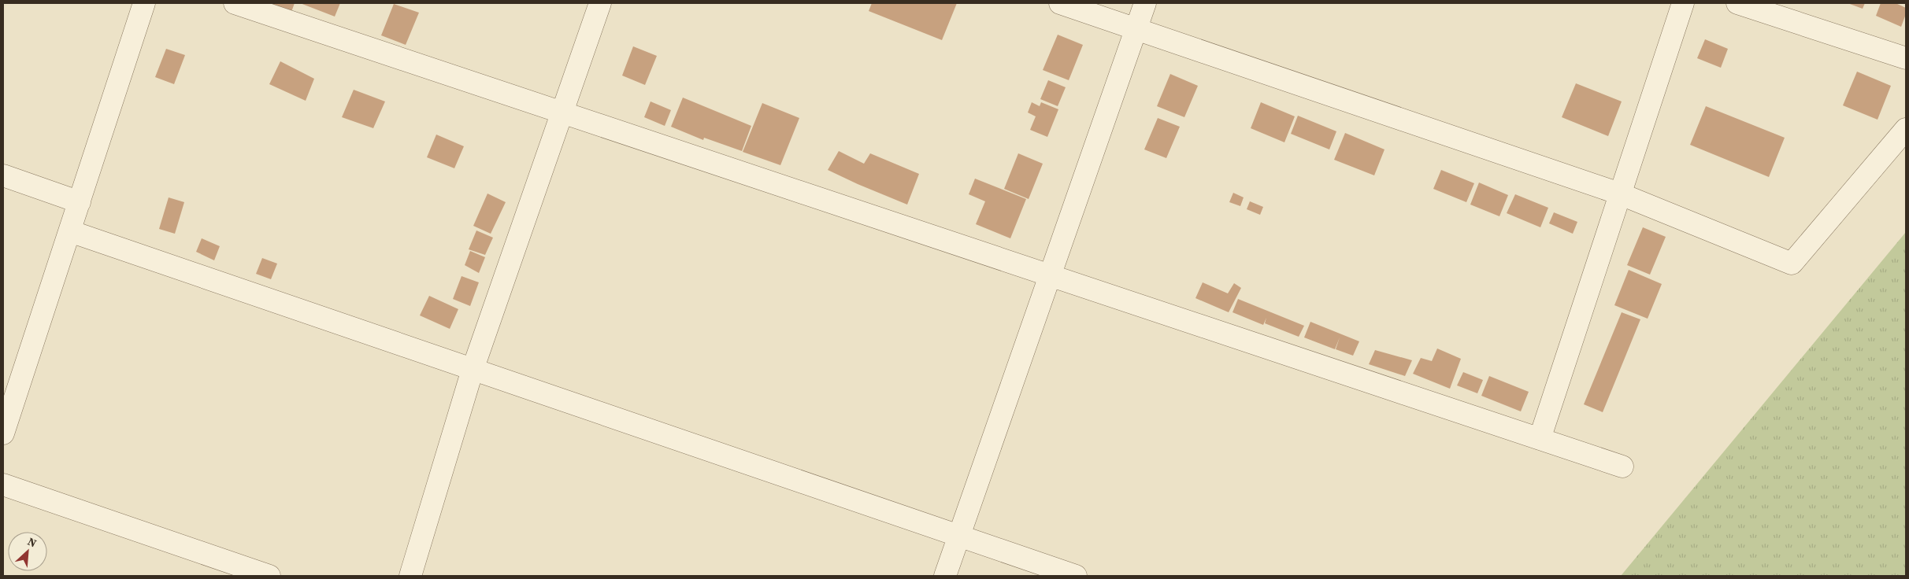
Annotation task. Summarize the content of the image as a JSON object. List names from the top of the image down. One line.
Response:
{"north":"top right"}
